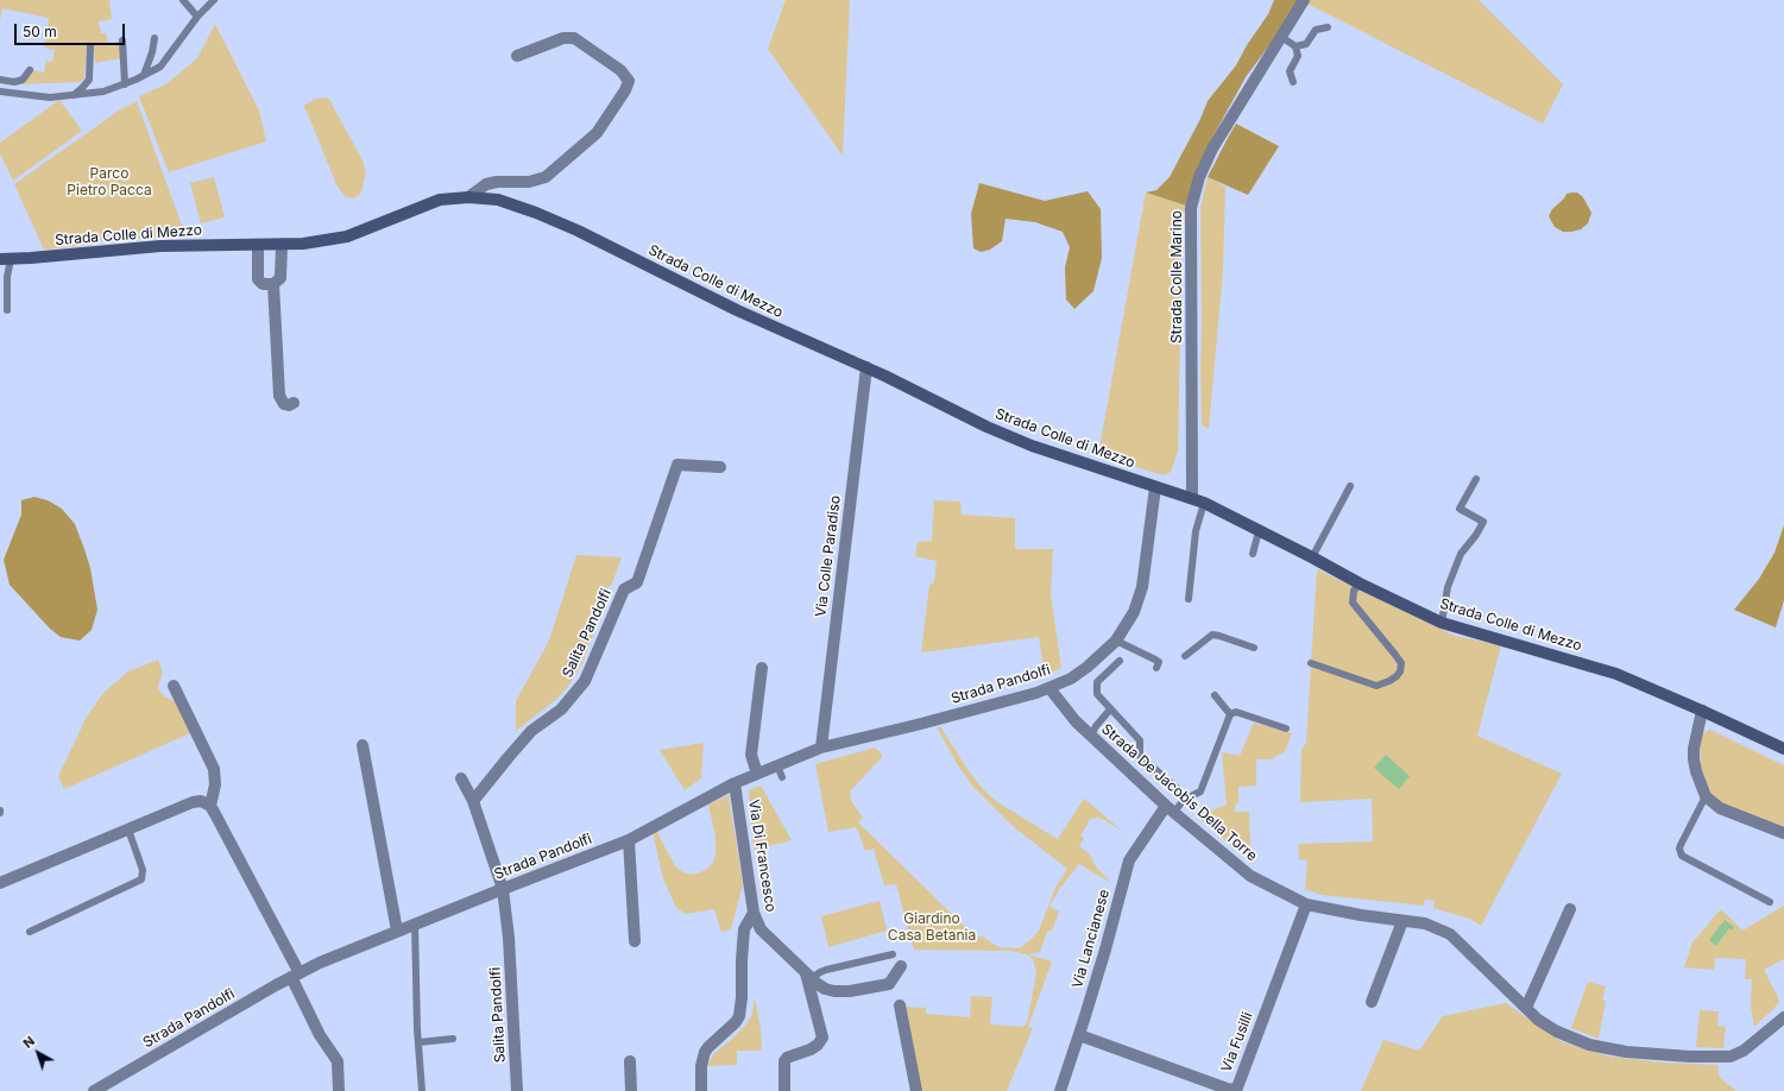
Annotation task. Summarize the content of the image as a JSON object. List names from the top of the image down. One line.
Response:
{"streets":{"street":["Strada Colle di Mezzo","Strada Colle Marino","Via Colle Paradiso","Salita Pandolfi","Strada Pandolfi","Strada De Jacobis Della Torre","Via Di Francesco","Via Lancianese","Via Fusilli"]},"crossings":[["Strada Colle di Mezzo","Strada Colle Marino"],["Strada Colle di Mezzo","Via Colle Paradiso"],["Strada Colle di Mezzo","Strada Pandolfi"],["Via Colle Paradiso","Strada Pandolfi"],["Salita Pandolfi","Strada Pandolfi"],["Strada Pandolfi","Strada De Jacobis Della Torre"],["Strada Pandolfi","Via Di Francesco"],["Strada De Jacobis Della Torre","Via Lancianese"],["Strada De Jacobis Della Torre","Via Fusilli"],["Via Lancianese","Via Fusilli"]],"parks":["Parco Pietro Pacca","Giardino Casa Betania"],"scale_bar":"50 m","north":"top left"}
